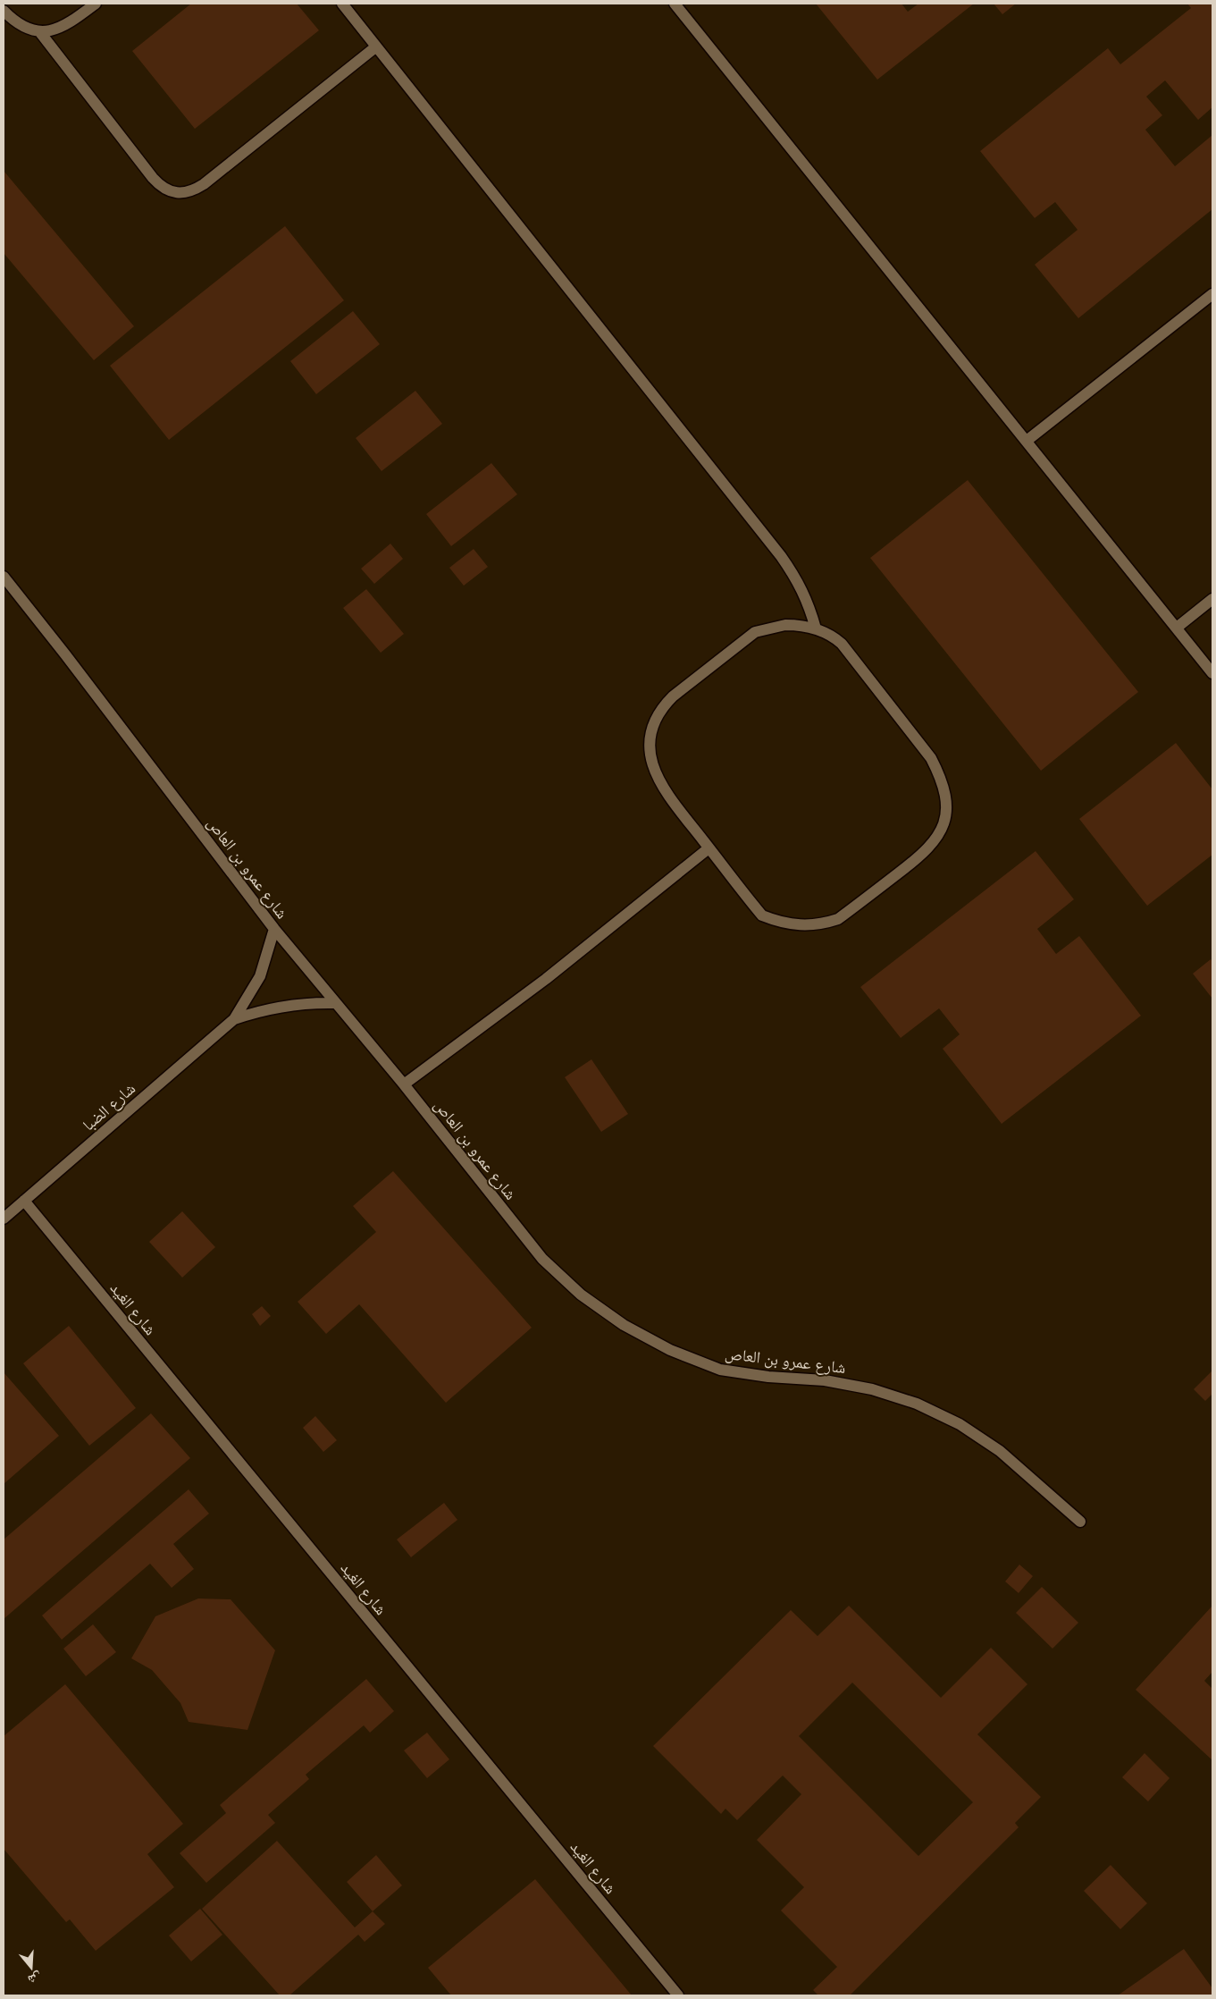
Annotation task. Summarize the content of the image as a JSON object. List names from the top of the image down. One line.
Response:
{"streets":{"street":["شارع عمرو بن العاص","شارع الضبا","شارع الغيد"]},"crossings":[["شارع عمرو بن العاص","شارع الضبا"],["شارع الضبا","شارع الغيد"]],"north":"bottom"}
